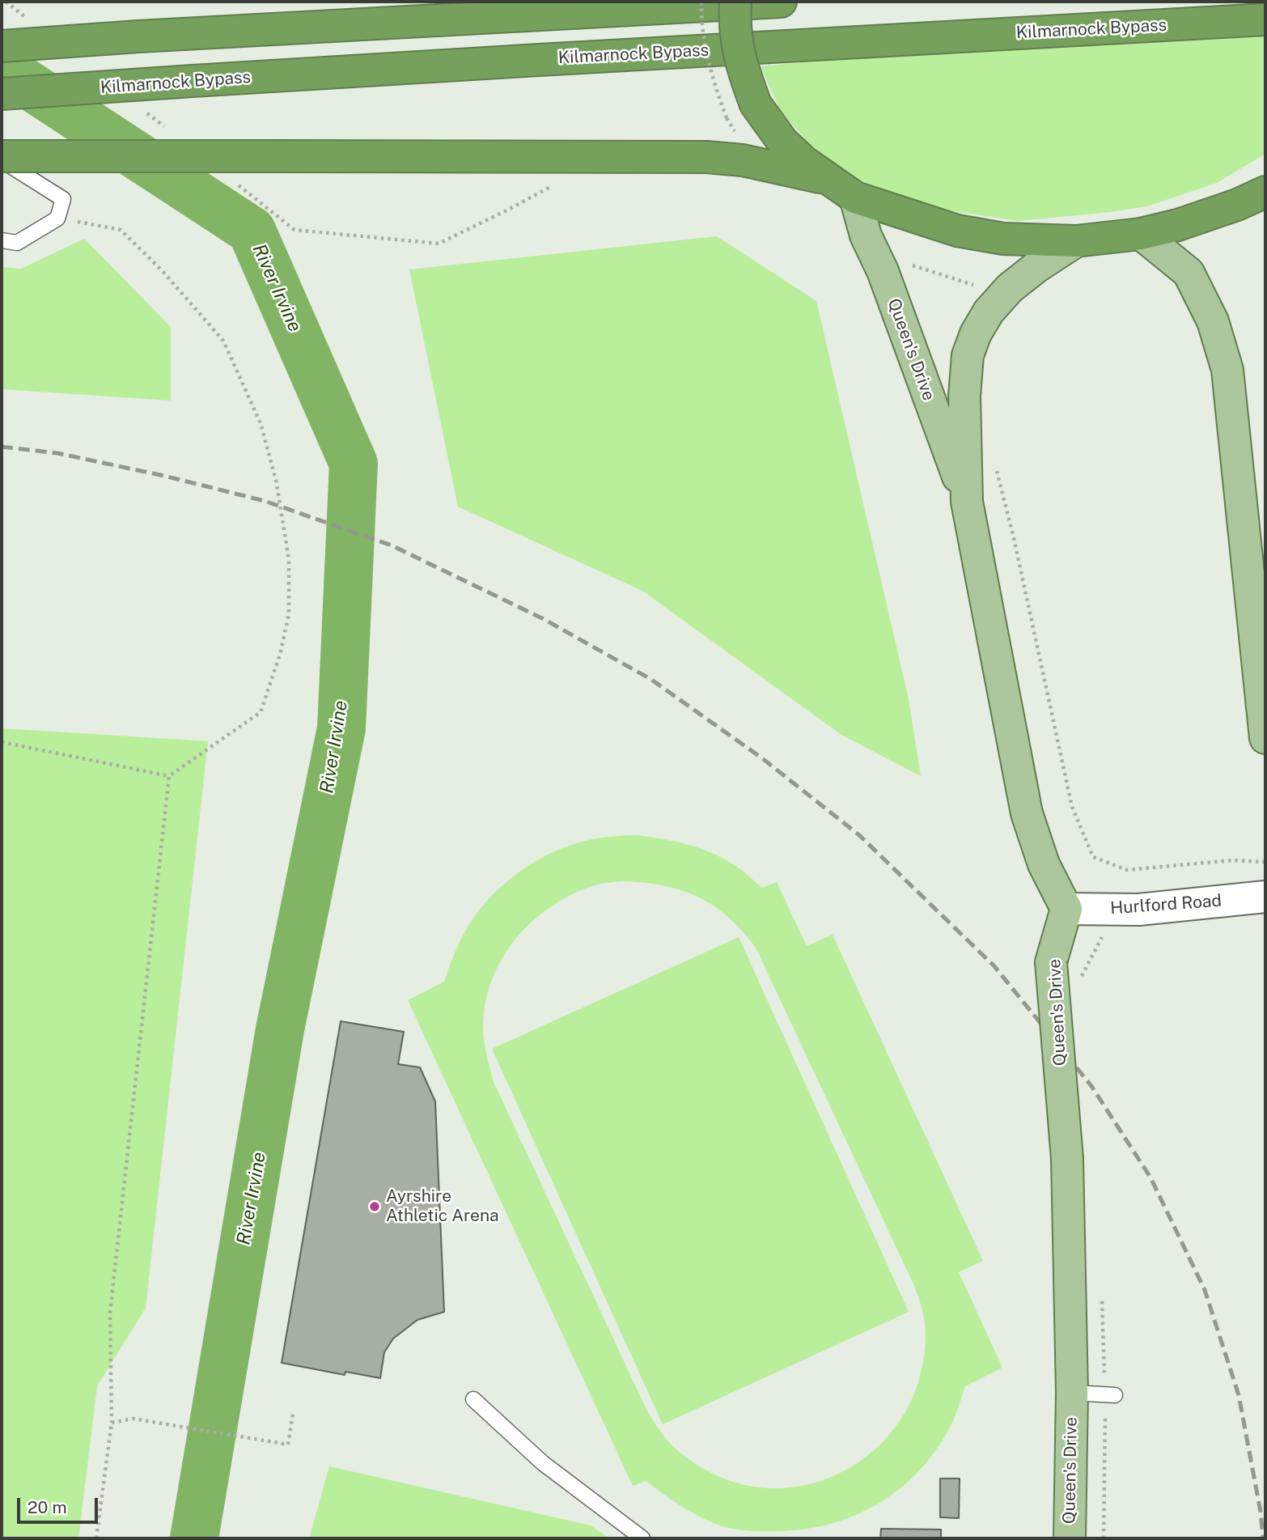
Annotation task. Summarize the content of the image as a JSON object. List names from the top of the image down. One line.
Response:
{"streets":{"highway":["Kilmarnock Bypass"],"main road":["Queen's Drive","Hurlford Road"]},"crossings":[["Queen's Drive","Hurlford Road"]],"water":["River Irvine"],"places":["Ayrshire Athletic Arena"],"scale_bar":"20 m"}
